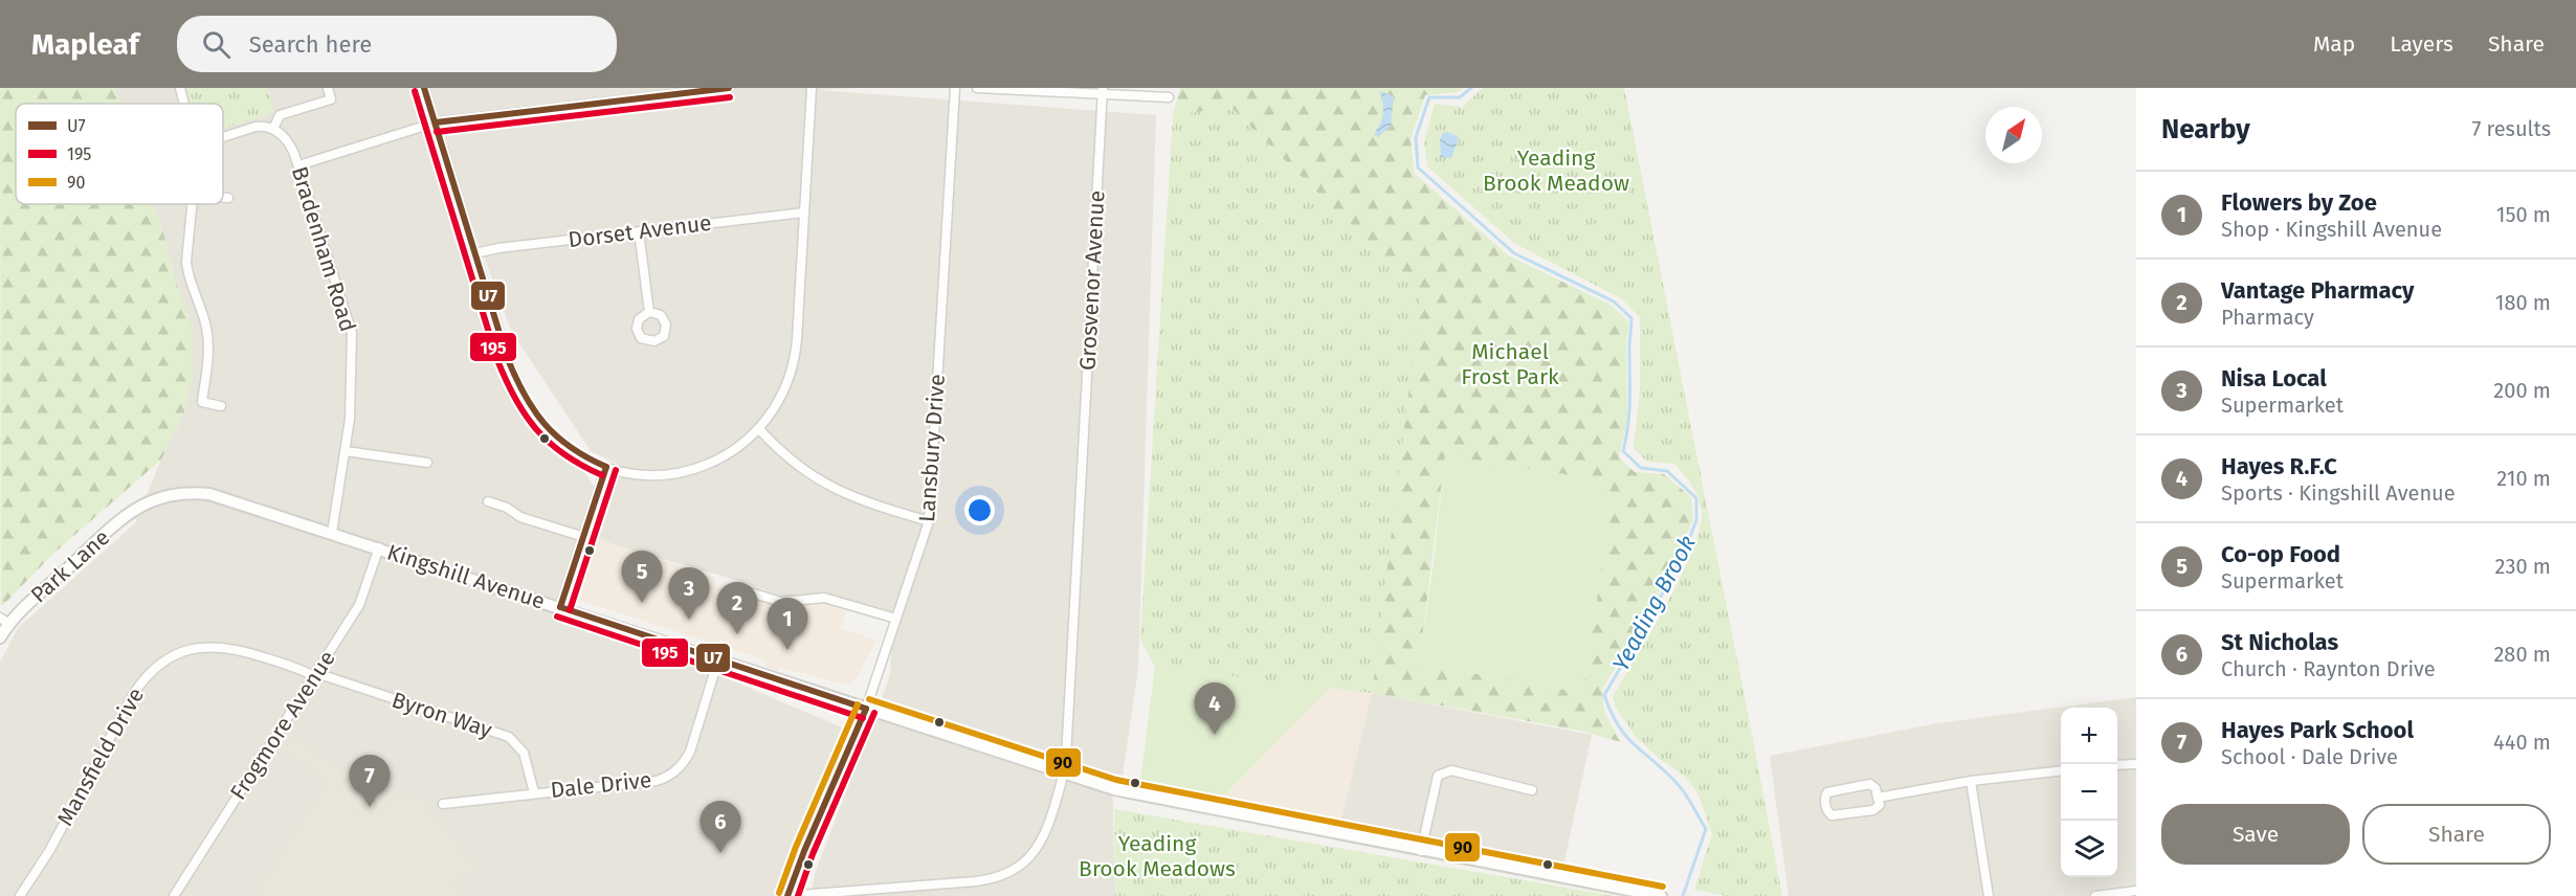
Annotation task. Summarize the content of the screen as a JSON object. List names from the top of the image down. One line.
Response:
{"streets":{"street":["Dorset Avenue","Bradenham Road","Grosvenor Avenue","Lansbury Drive","Park Lane","Kingshill Avenue","Byron Way","Frogmore Avenue","Mansfield Drive","Dale Drive"]},"crossings":[["Bradenham Road","Kingshill Avenue"],["Grosvenor Avenue","Lansbury Drive"],["Grosvenor Avenue","Kingshill Avenue"],["Lansbury Drive","Kingshill Avenue"],["Park Lane","Kingshill Avenue"],["Kingshill Avenue","Frogmore Avenue"],["Kingshill Avenue","Dale Drive"],["Byron Way","Frogmore Avenue"],["Byron Way","Mansfield Drive"],["Byron Way","Dale Drive"],["Frogmore Avenue","Mansfield Drive"]],"water":["Yeading Brook"],"parks":["Yeading Brook Meadow","Michael Frost Park","Yeading Brook Meadows"],"lines":["transit line U7","transit line 195","transit line 90"],"legend":["U7","195","90"],"north":"top right","page":{"header":"Mapleaf","search":"Search here","nav":["Map","Layers","Share"],"heading":["Nearby","7 results"],"list":[{"mark":"1","name":"Flowers by Zoe","note":"Shop · Kingshill Avenue","value":"150 m"},{"mark":"2","name":"Vantage Pharmacy","note":"Pharmacy","value":"180 m"},{"mark":"3","name":"Nisa Local","note":"Supermarket","value":"200 m"},{"mark":"4","name":"Hayes R.F.C","note":"Sports · Kingshill Avenue","value":"210 m"},{"mark":"5","name":"Co-op Food","note":"Supermarket","value":"230 m"},{"mark":"6","name":"St Nicholas","note":"Church · Raynton Drive","value":"280 m"},{"mark":"7","name":"Hayes Park School","note":"School · Dale Drive","value":"440 m"}],"pins":["5","3","2","1","4","7","6"],"map_buttons":["+","−"],"buttons":["Save","Share"]}}
